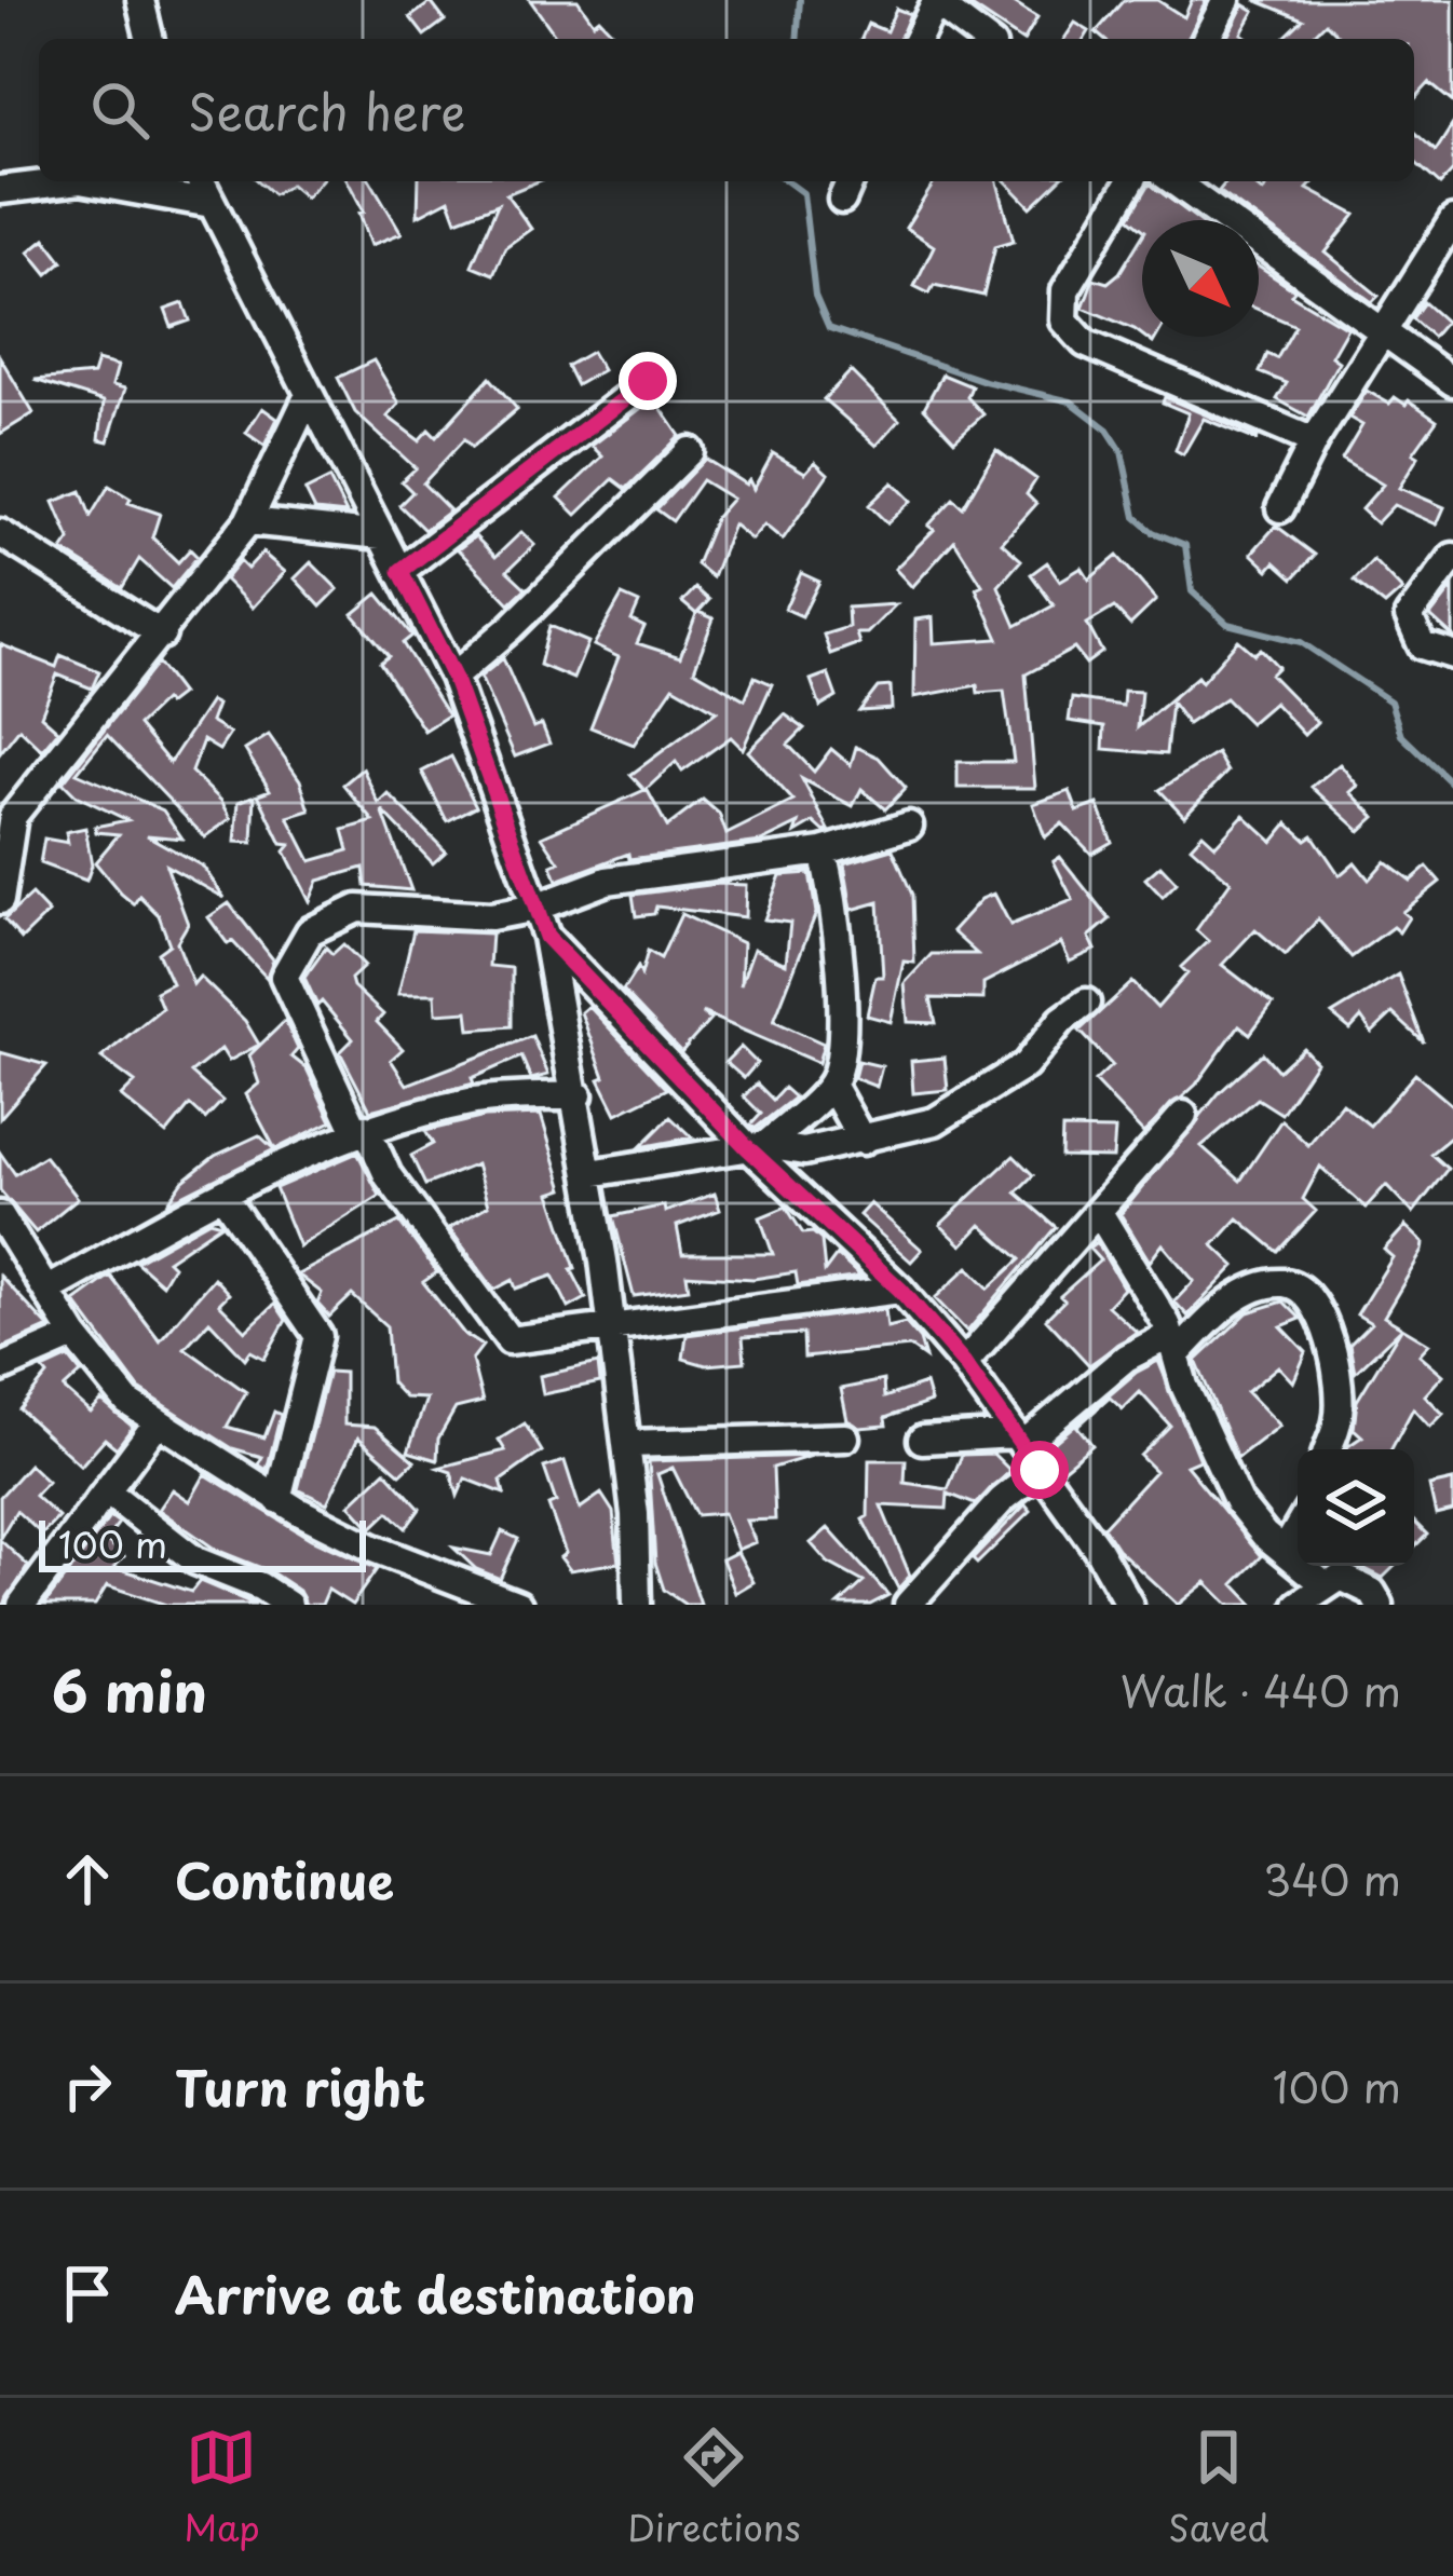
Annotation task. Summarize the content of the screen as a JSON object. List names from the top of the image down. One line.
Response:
{"scale_bar":"100 m","north":"bottom right","page":{"search":"Search here","scale":"100 m","heading":["6 min","Walk · 440 m"],"list":[["Continue","340 m"],["Turn right","100 m"],"Arrive at destination"],"nav":["Map","Directions","Saved"]}}
